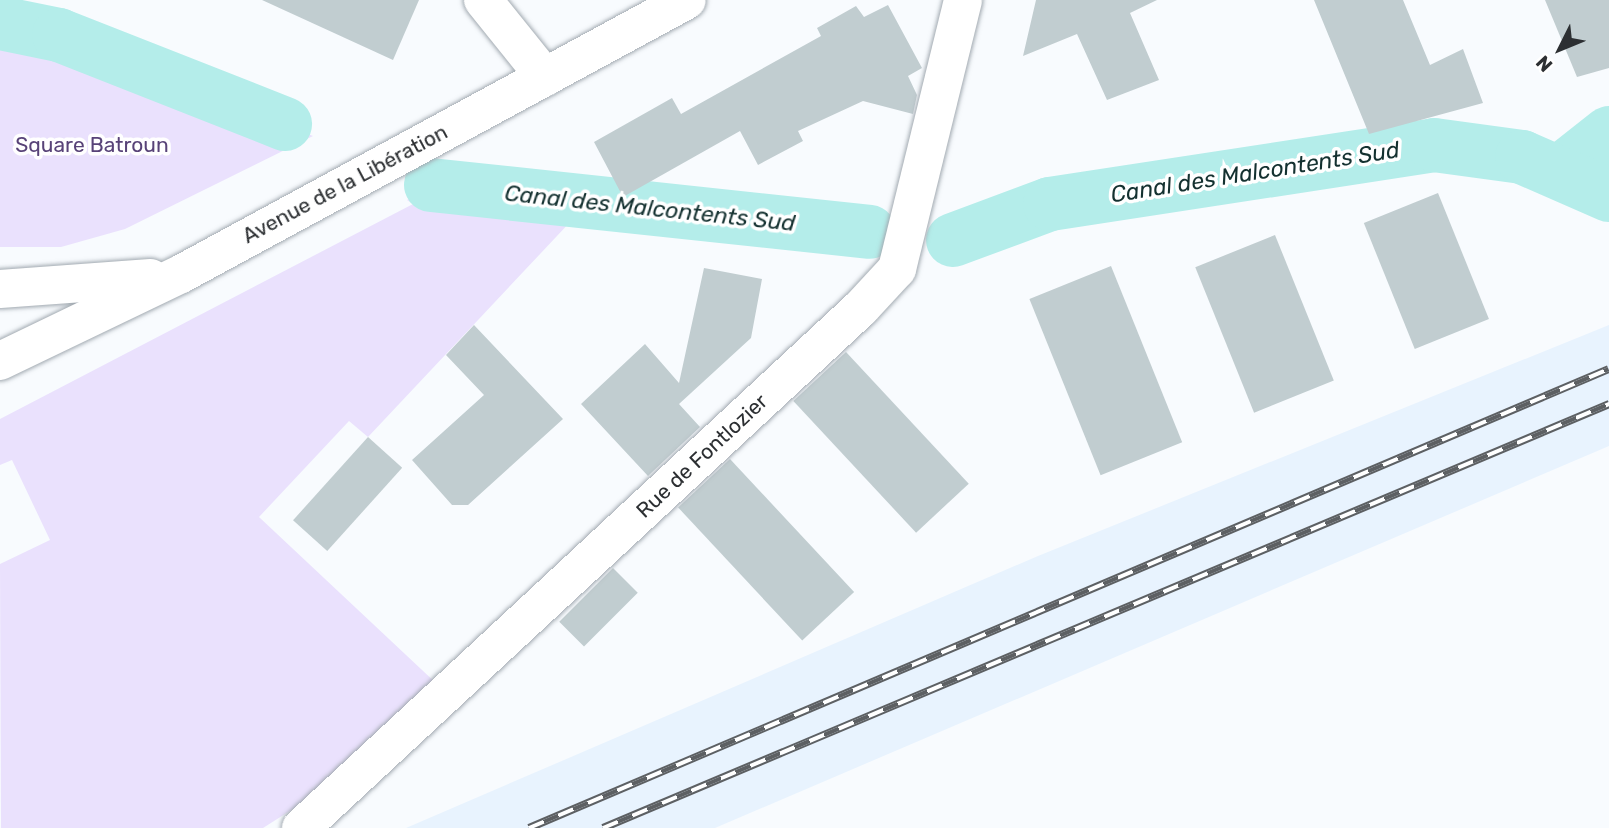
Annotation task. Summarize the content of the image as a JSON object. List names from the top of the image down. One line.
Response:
{"streets":{"street":["Avenue de la Libération","Rue de Fontlozier"]},"water":["Canal des Malcontents Sud"],"parks":["Square Batroun"],"north":"bottom left"}
